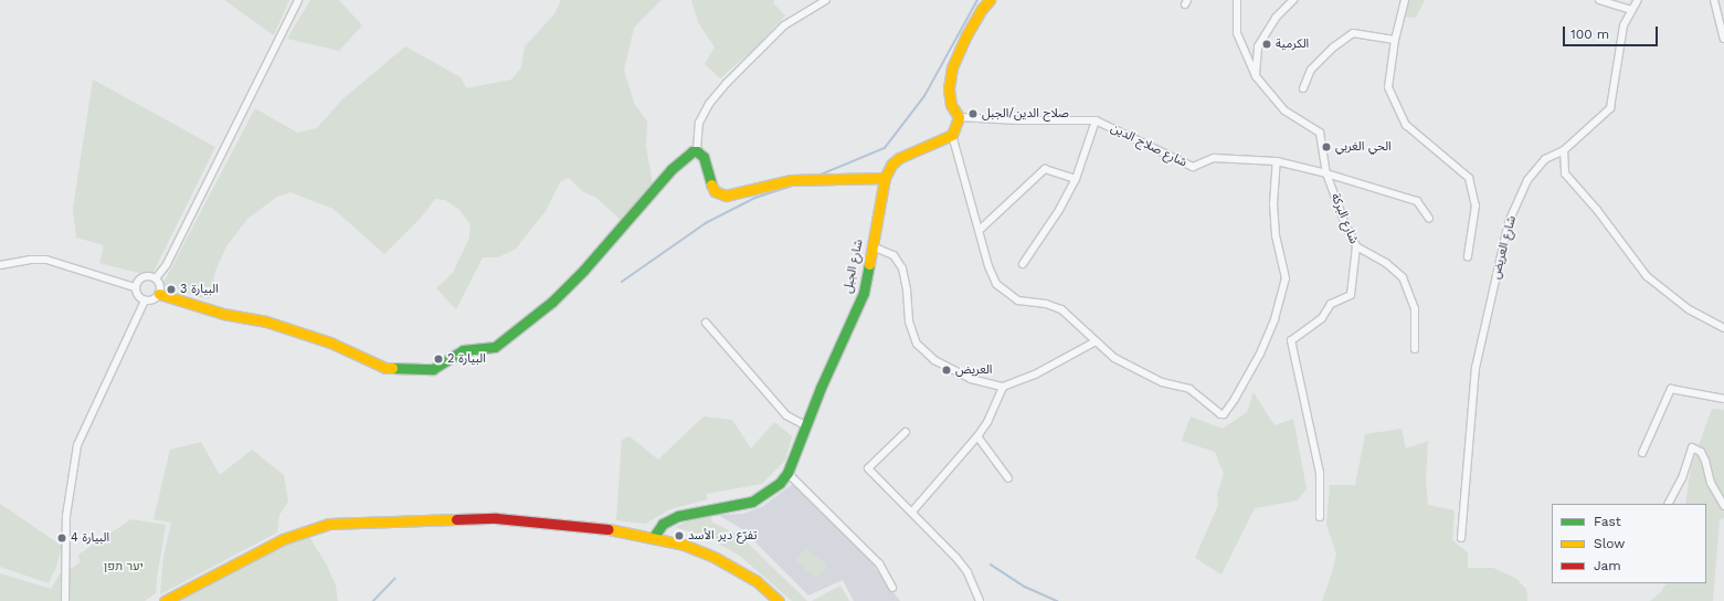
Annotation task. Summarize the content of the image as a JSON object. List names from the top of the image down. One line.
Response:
{"streets":{"street":["شارع صلاح الدين","شارع البركة","شارع العريض","شارع الجبل"]},"crossings":[["شارع صلاح الدين","شارع البركة"]],"parks":["יער תפן"],"places":["الكرمية","صلاح الدين/الجبل","الحي الغربي","البيارة 3","البيارة 2","العريض","تفرّع دير الأسد","البيارة 4"],"legend":["Fast","Slow","Jam"],"scale_bar":"100 m"}
